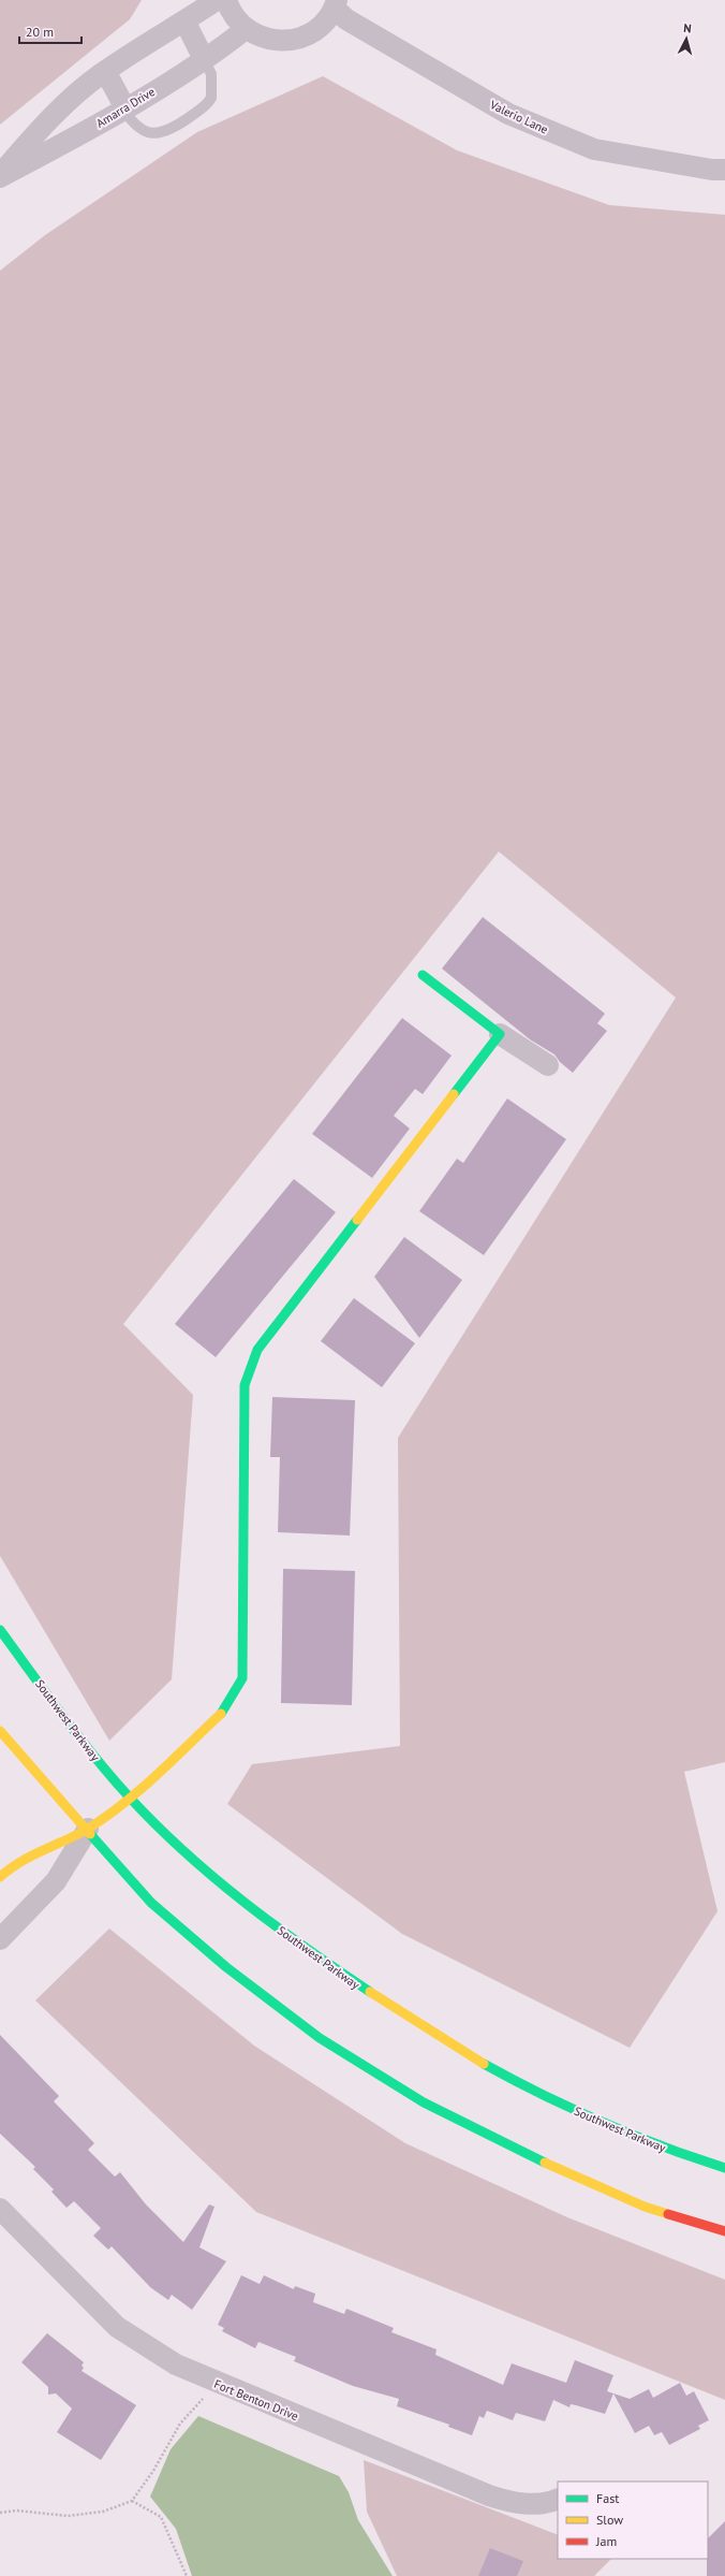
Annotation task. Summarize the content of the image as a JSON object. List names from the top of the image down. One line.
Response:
{"streets":{"main road":["Southwest Parkway"],"street":["Amarra Drive","Valerio Lane","Fort Benton Drive"]},"legend":["Fast","Slow","Jam"],"scale_bar":"20 m","north":"top"}
